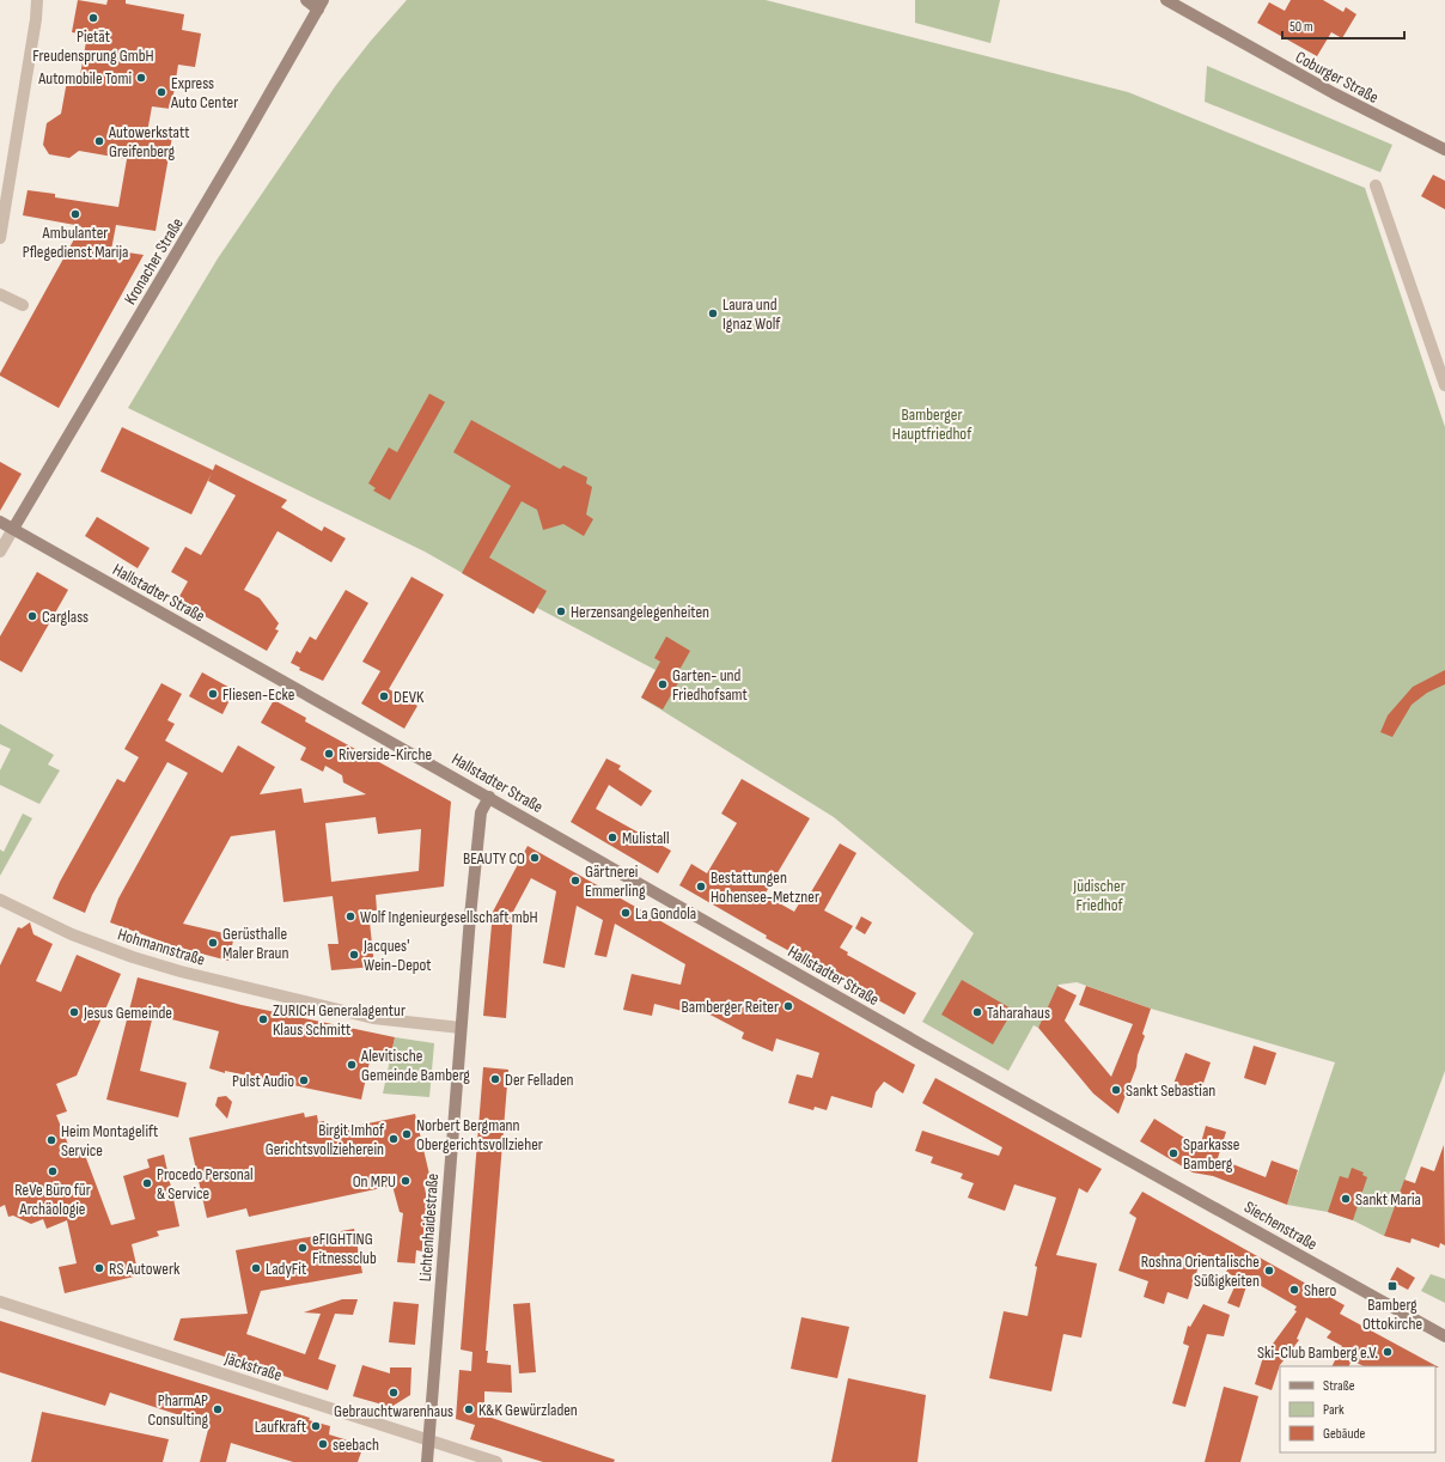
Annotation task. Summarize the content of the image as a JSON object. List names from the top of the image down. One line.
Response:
{"streets":{"main road":["Coburger Straße","Kronacher Straße","Hallstadter Straße","Siechenstraße","Lichtenhaidestraße"],"street":["Hohmannstraße","Jäckstraße"]},"crossings":[["Kronacher Straße","Hallstadter Straße"],["Hallstadter Straße","Siechenstraße"],["Hallstadter Straße","Lichtenhaidestraße"],["Hohmannstraße","Lichtenhaidestraße"],["Lichtenhaidestraße","Jäckstraße"]],"parks":["Bamberger Hauptfriedhof","Jüdischer Friedhof"],"places":{"other":["Pietät Freudensprung GmbH","Automobile Tomi","Express Auto Center","Autowerkstatt Greifenberg","Ambulanter Pflegedienst Marija","Laura und Ignaz Wolf","Herzensangelegenheiten","Carglass","Garten- und Friedhofsamt","Fliesen-Ecke","DEVK","Riverside-Kirche","Mulistall","BEAUTY CO","Gärtnerei Emmerling","Bestattungen Hohensee-Metzner","La Gondola","Wolf Ingenieurgesellschaft mbH","Gerüsthalle Maler Braun","Jacques' Wein-Depot","Bamberger Reiter","Jesus Gemeinde","Taharahaus","ZURICH Generalagentur Klaus Schmitt","Alevitische Gemeinde Bamberg","Der Felladen","Pulst Audio","Sankt Sebastian","Norbert Bergmann Obergerichtsvollzieher","Birgit Imhof Gerichtsvollzieherein","Heim Montagelift Service","Sparkasse Bamberg","ReVe Büro für Archäologie","On MPU","Procedo Personal & Service","Sankt Maria","eFIGHTING Fitnessclub","RS Autowerk","LadyFit","Roshna Orientalische Süßigkeiten","Shero","Ski-Club Bamberg e.V.","Gebrauchtwarenhaus","PharmAP Consulting","K&K Gewürzladen","Laufkraft","seebach"],"transit":["Bamberg Ottokirche"]},"legend":["Straße","Park","Gebäude"],"scale_bar":"50 m"}
